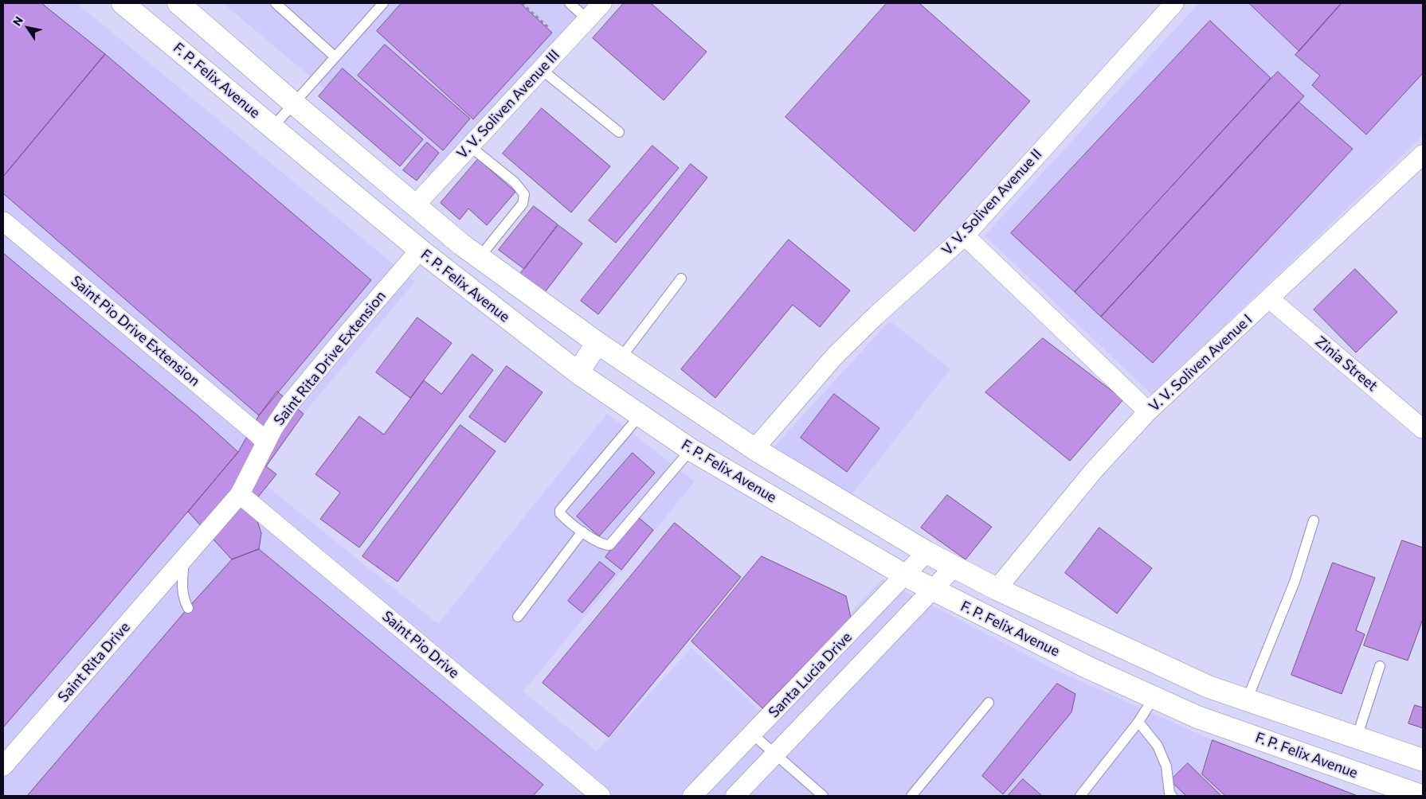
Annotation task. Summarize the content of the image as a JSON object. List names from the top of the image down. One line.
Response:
{"streets":{"main road":["F. P. Felix Avenue"],"street":["V. V. Soliven Avenue III","V. V. Soliven Avenue II","Saint Pio Drive Extension","Saint Rita Drive Extension","V. V. Soliven Avenue I","Zinia Street","Saint Pio Drive","Saint Rita Drive","Santa Lucia Drive"]},"crossings":[["F. P. Felix Avenue","Saint Rita Drive Extension"],["F. P. Felix Avenue","Santa Lucia Drive"],["Saint Pio Drive Extension","Saint Rita Drive Extension"],["Saint Rita Drive Extension","Saint Pio Drive"],["Saint Rita Drive Extension","Saint Rita Drive"],["V. V. Soliven Avenue I","Zinia Street"],["Saint Pio Drive","Saint Rita Drive"]],"north":"top left"}
